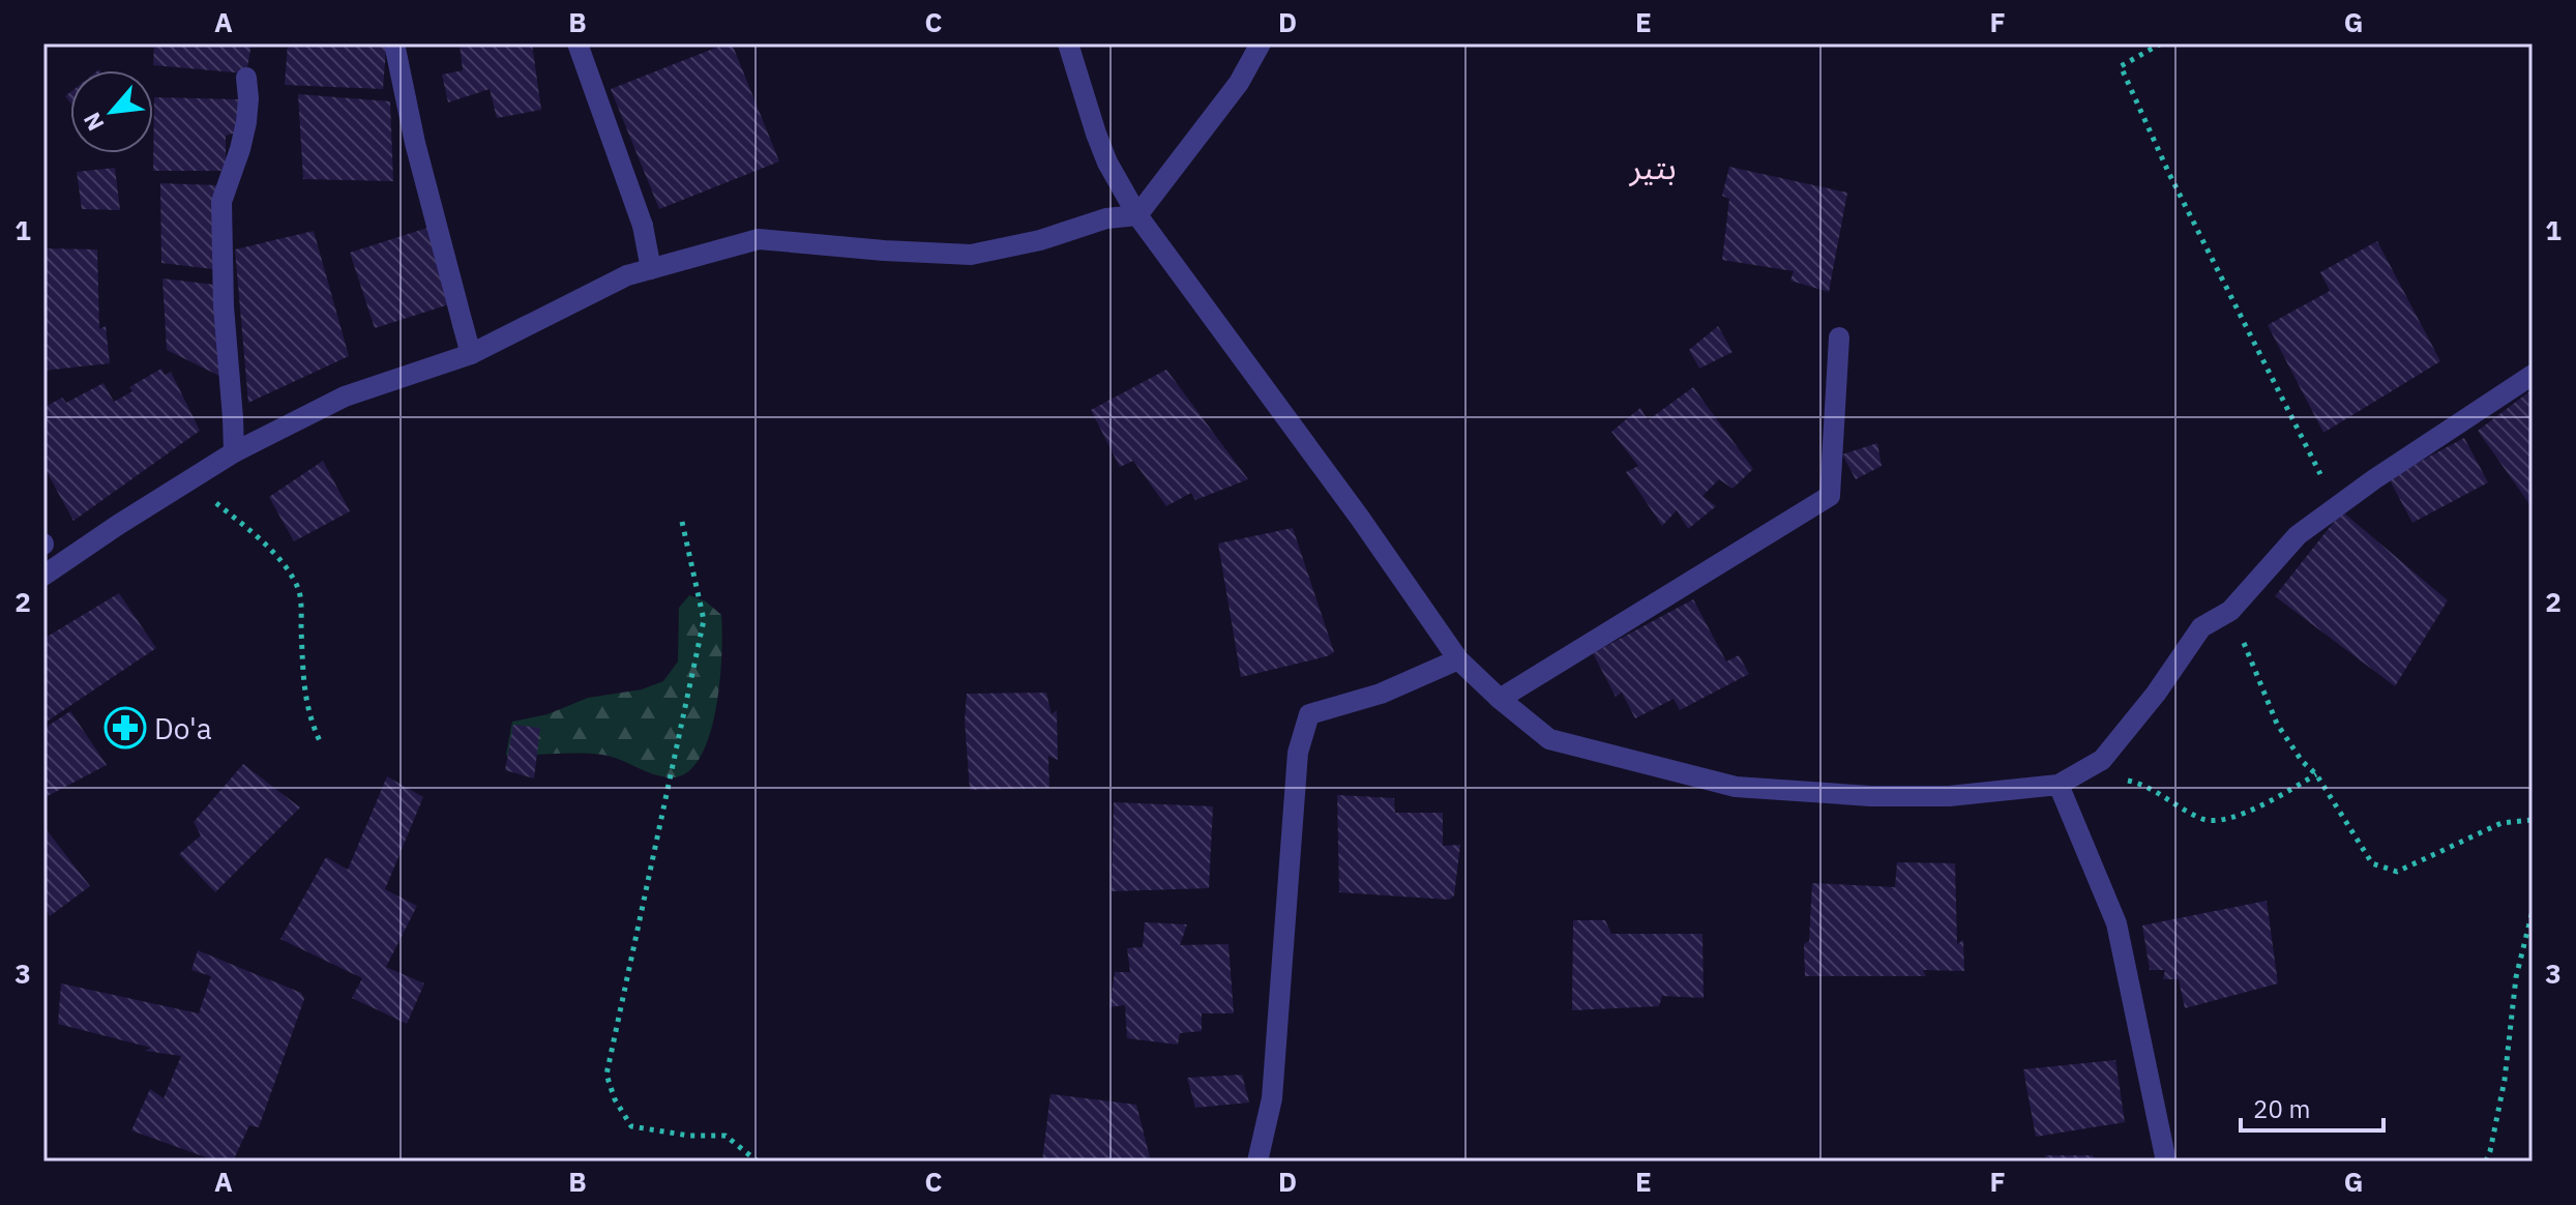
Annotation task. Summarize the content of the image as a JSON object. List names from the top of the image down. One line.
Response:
{"districts":["بتير"],"places":{"pharmacy":["Do'a"]},"scale_bar":"20 m","north":"bottom left","grid":{"columns":["A","B","C","D","E","F","G"],"rows":["1","2","3"]}}
